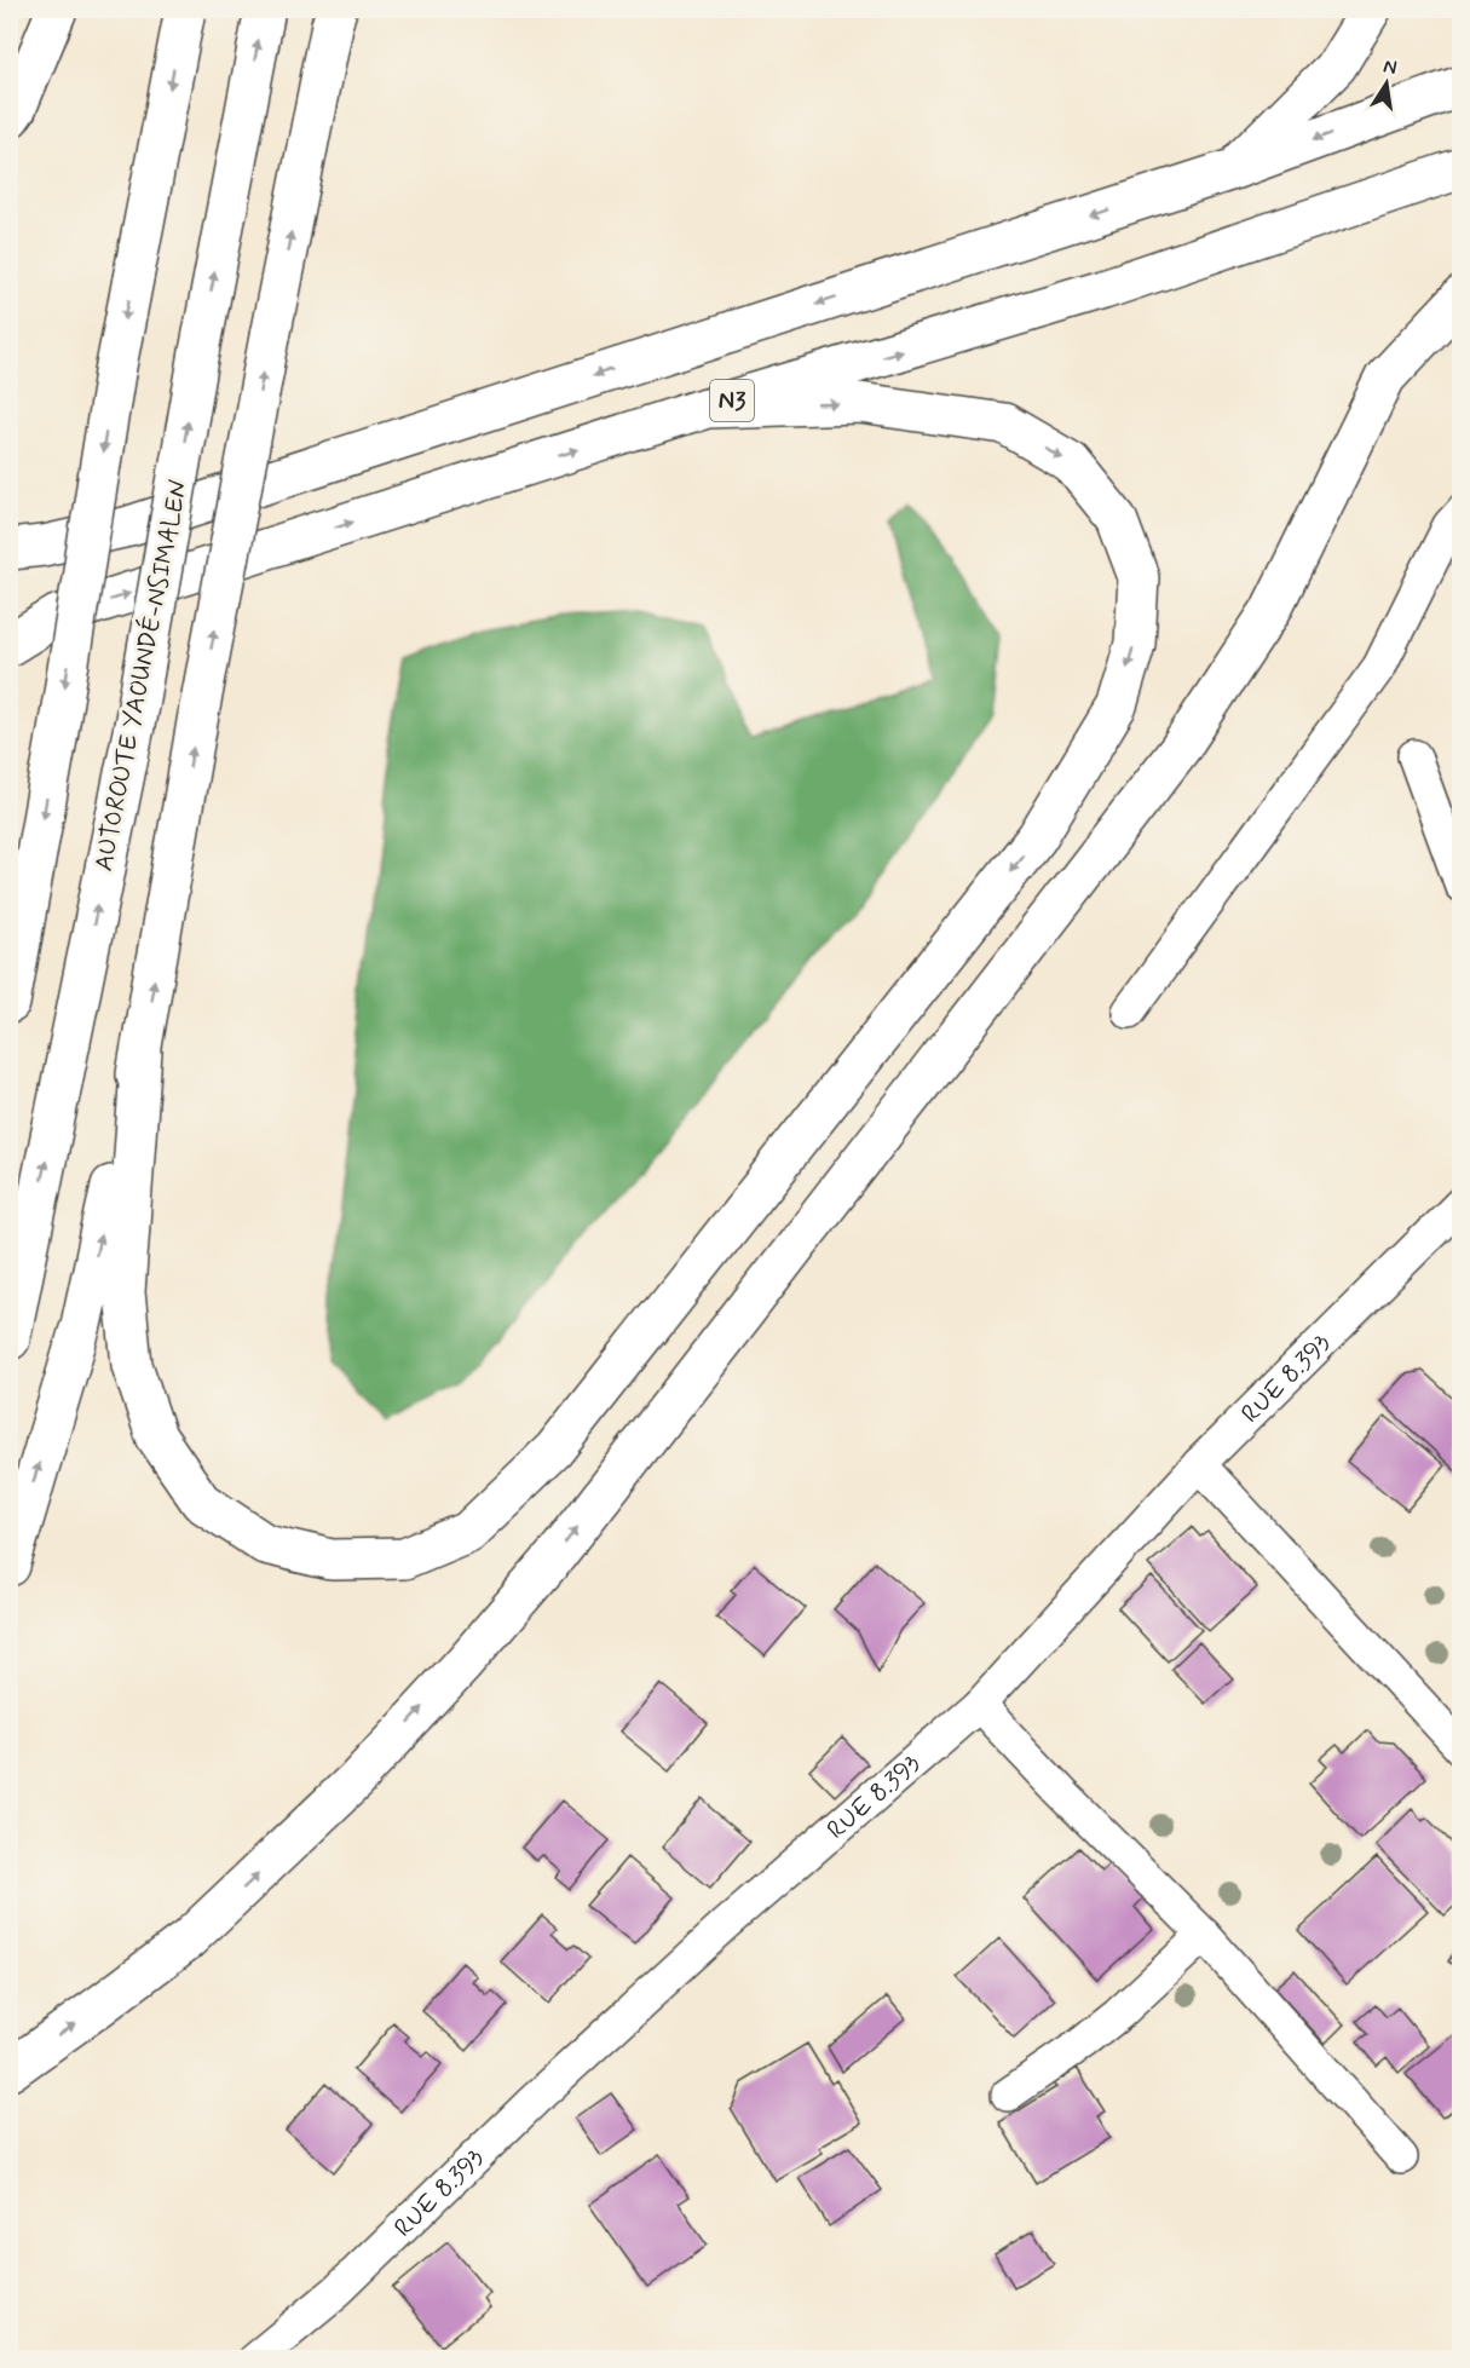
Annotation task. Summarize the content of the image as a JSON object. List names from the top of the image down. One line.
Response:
{"streets":{"highway":["N3","AUTOROUTE YAOUNDÉ-NSIMALEN"],"street":["RUE 8.393"]},"north":"top"}
